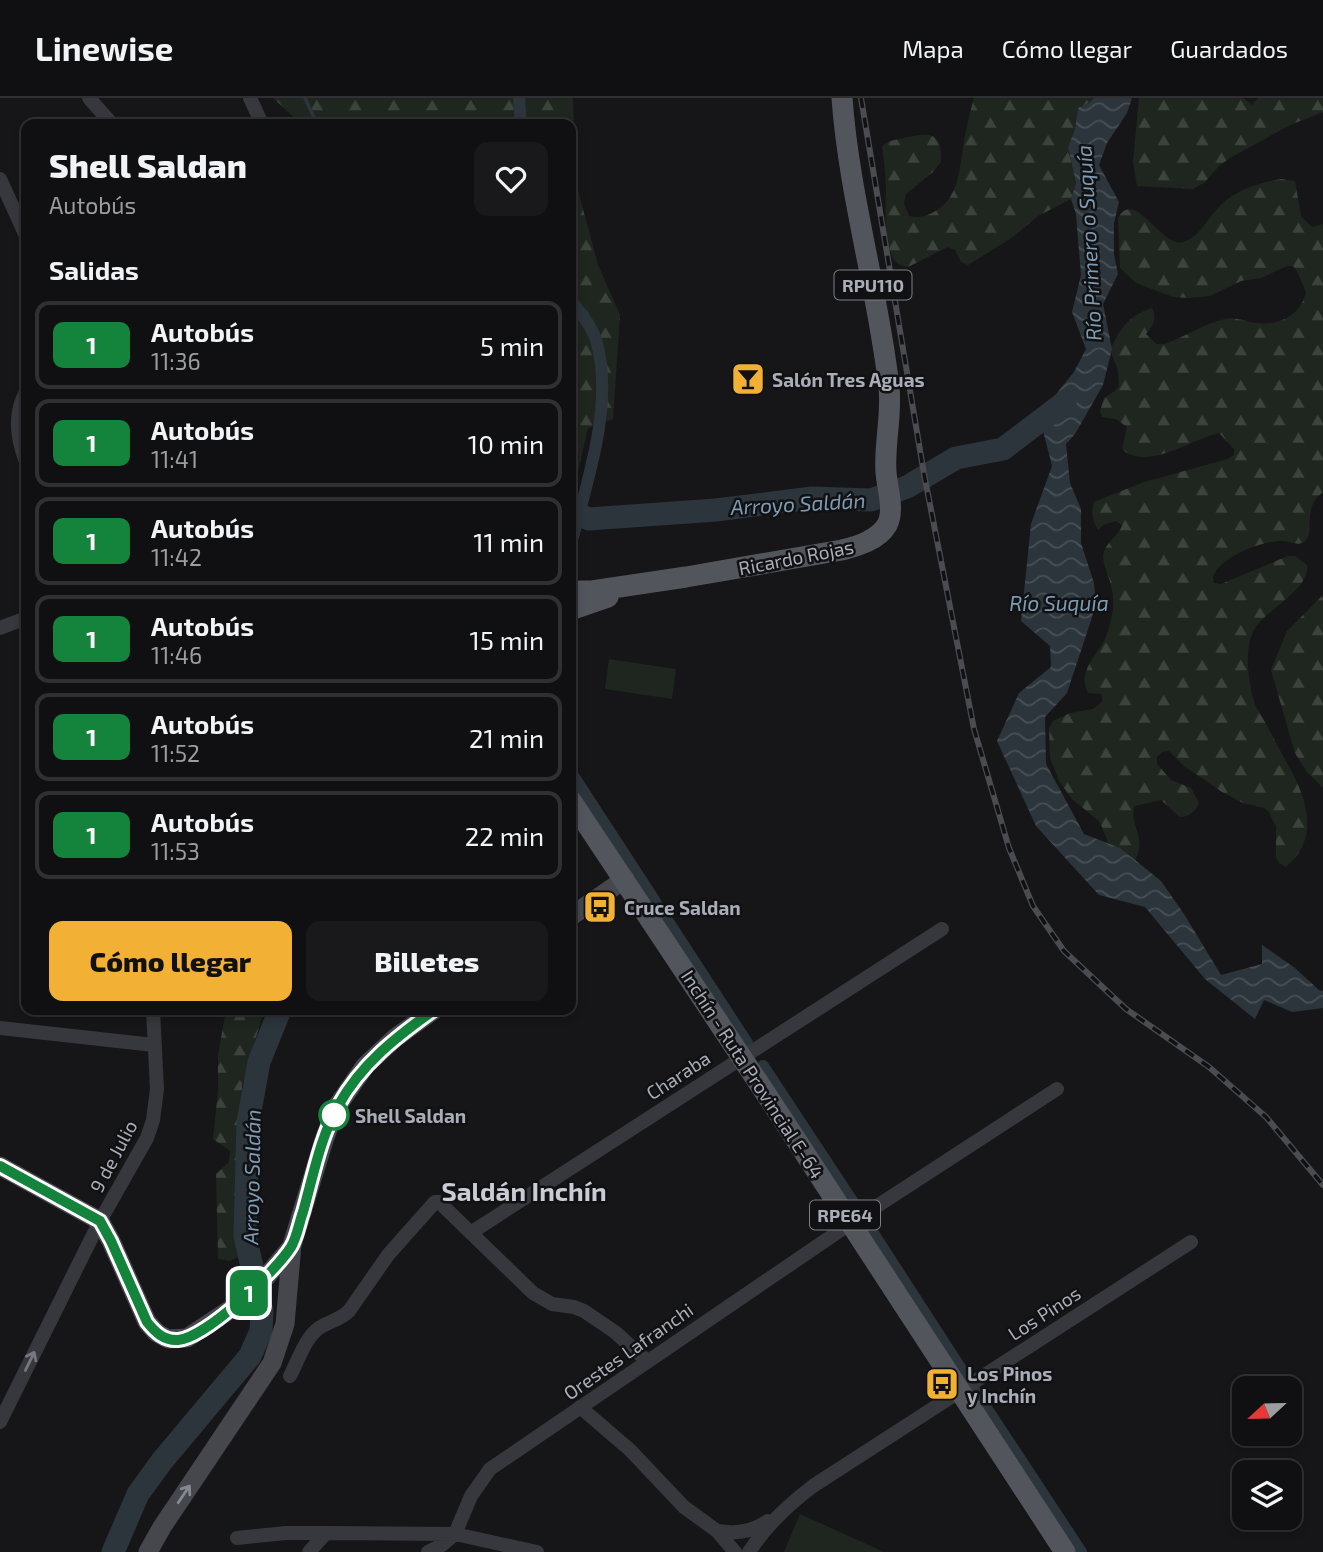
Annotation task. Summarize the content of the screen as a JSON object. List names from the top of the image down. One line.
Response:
{"streets":{"main road":["RPU110","Ricardo Rojas","Inchín - Ruta Provincial E-64","RPE64"],"street":["Charaba","9 de Julio","Los Pinos","Orestes Lafranchi"]},"crossings":[["Inchín - Ruta Provincial E-64","Charaba"],["Inchín - Ruta Provincial E-64","Los Pinos"],["Inchín - Ruta Provincial E-64","Orestes Lafranchi"]],"one_way":["9 de Julio"],"districts":["Saldán Inchín"],"water":["Río Primero o Suquía","Arroyo Saldán","Río Suquía"],"places":{"bar":["Salón Tres Aguas"],"bus stop":["Cruce Saldan","Los Pinos y Inchín"],"other":["Shell Saldan"]},"lines":["bus line 1"],"north":"left","page":{"header":"Linewise","nav":["Mapa","Cómo llegar","Guardados"],"on_map":"1","heading":[["Shell Saldan","Autobús"],"Salidas"],"list":[{"mark":"1","name":"Autobús","note":"11:36","value":"5 min"},{"mark":"1","name":"Autobús","note":"11:41","value":"10 min"},{"mark":"1","name":"Autobús","note":"11:42","value":"11 min"},{"mark":"1","name":"Autobús","note":"11:46","value":"15 min"},{"mark":"1","name":"Autobús","note":"11:52","value":"21 min"},{"mark":"1","name":"Autobús","note":"11:53","value":"22 min"}],"buttons":["Cómo llegar","Billetes"]}}
